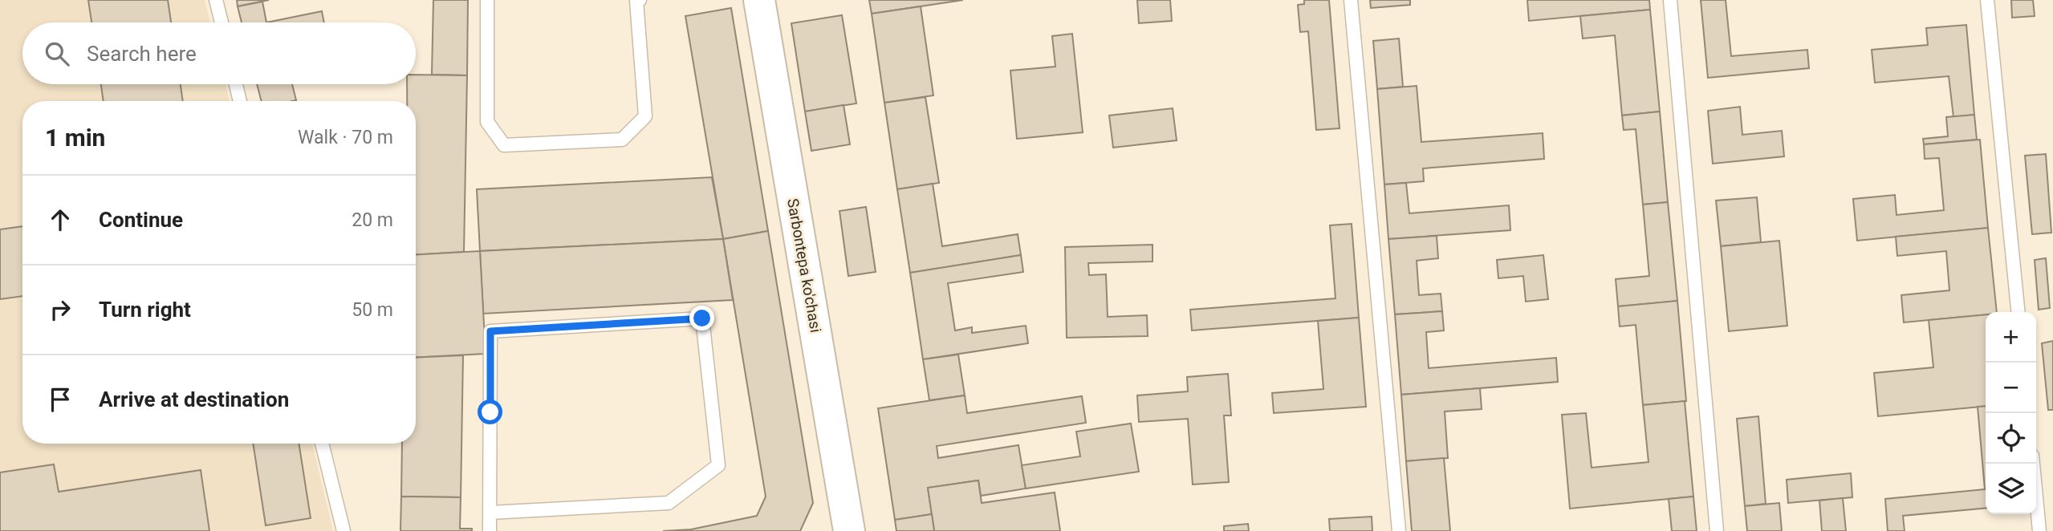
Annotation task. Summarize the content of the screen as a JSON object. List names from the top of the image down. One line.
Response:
{"streets":{"street":["Sarbontepa ko'chasi"]},"page":{"search":"Search here","heading":["1 min","Walk · 70 m"],"list":[["Continue","20 m"],["Turn right","50 m"],"Arrive at destination"],"map_buttons":["+","−"]}}
